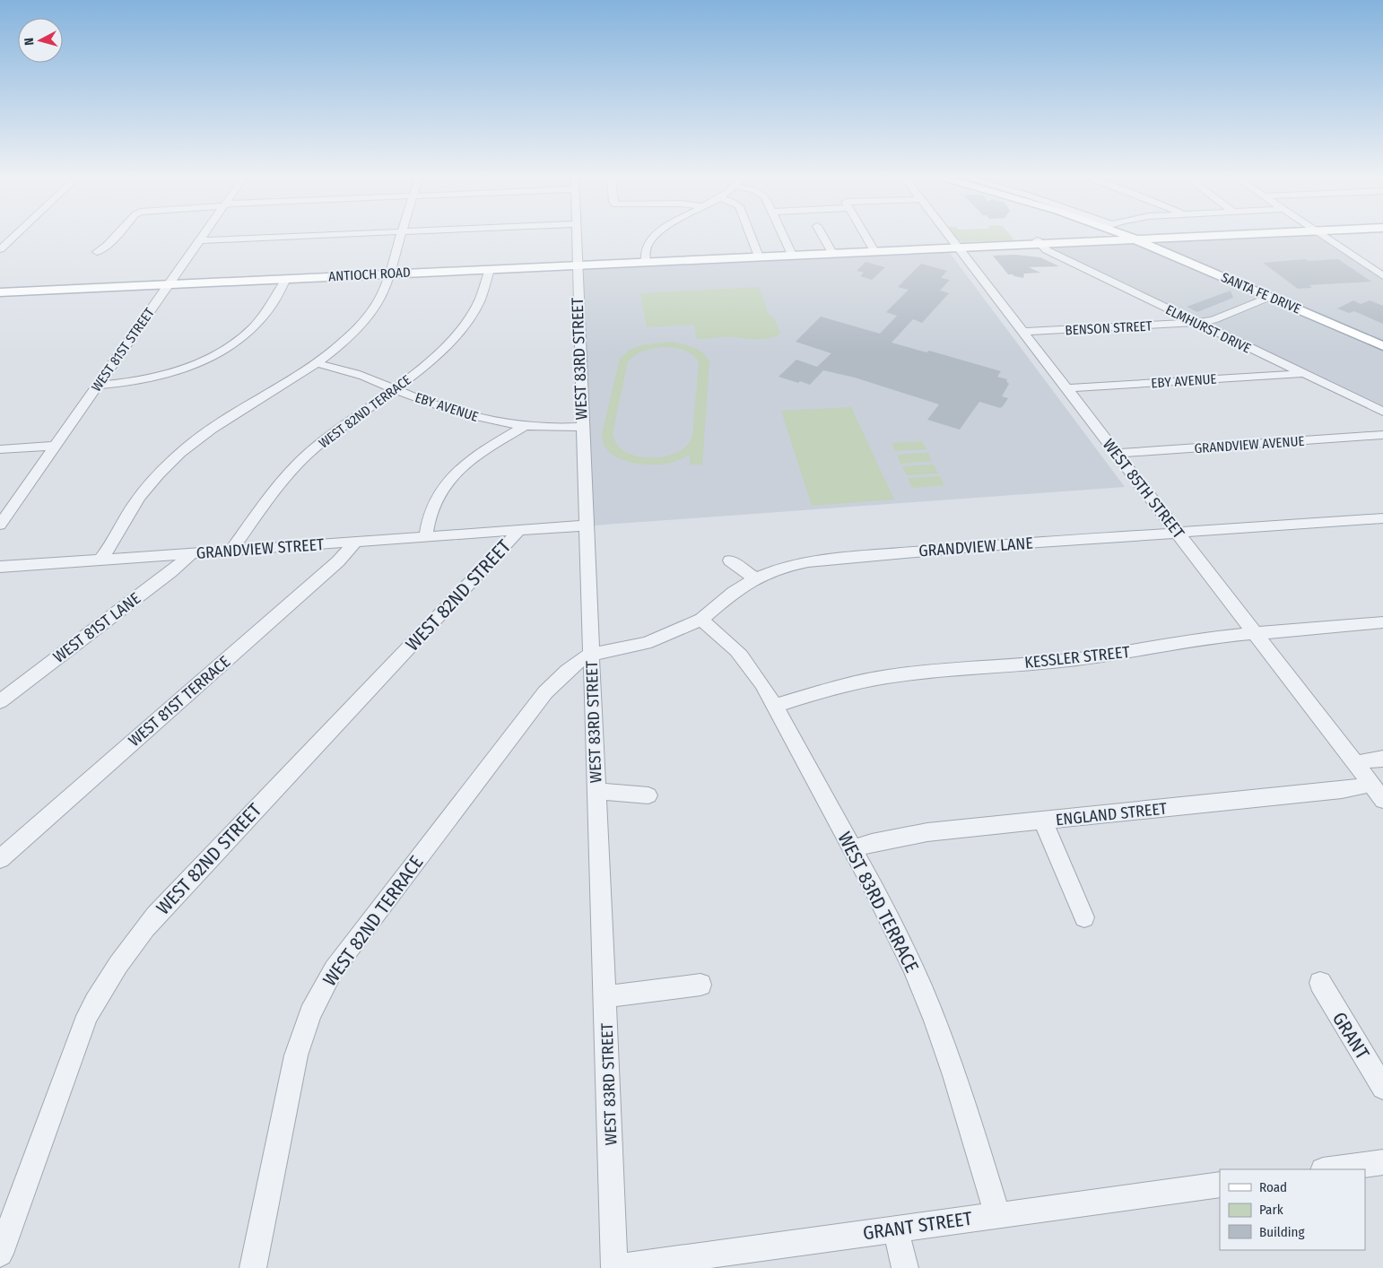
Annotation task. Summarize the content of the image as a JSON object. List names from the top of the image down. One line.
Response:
{"streets":{"main road":["ANTIOCH ROAD","SANTA FE DRIVE"],"street":["BENSON STREET","ELMHURST DRIVE","WEST 81ST STREET","WEST 83RD STREET","EBY AVENUE","WEST 82ND TERRACE","GRANDVIEW AVENUE","WEST 85TH STREET","GRANDVIEW LANE","GRANDVIEW STREET","WEST 82ND STREET","WEST 81ST LANE","KESSLER STREET","WEST 81ST TERRACE","ENGLAND STREET","WEST 83RD TERRACE","GRANT","GRANT STREET"]},"crossings":[["ANTIOCH ROAD","SANTA FE DRIVE"],["ANTIOCH ROAD","ELMHURST DRIVE"],["ANTIOCH ROAD","WEST 81ST STREET"],["ANTIOCH ROAD","WEST 83RD STREET"],["ANTIOCH ROAD","WEST 82ND TERRACE"],["ANTIOCH ROAD","WEST 85TH STREET"],["SANTA FE DRIVE","BENSON STREET"],["BENSON STREET","ELMHURST DRIVE"],["BENSON STREET","WEST 85TH STREET"],["ELMHURST DRIVE","EBY AVENUE"],["WEST 83RD STREET","EBY AVENUE"],["WEST 83RD STREET","WEST 82ND TERRACE"],["WEST 83RD STREET","GRANDVIEW LANE"],["WEST 83RD STREET","GRANT STREET"],["EBY AVENUE","WEST 82ND TERRACE"],["EBY AVENUE","WEST 85TH STREET"],["WEST 82ND TERRACE","GRANDVIEW LANE"],["WEST 82ND TERRACE","GRANDVIEW STREET"],["GRANDVIEW AVENUE","WEST 85TH STREET"],["WEST 85TH STREET","GRANDVIEW LANE"],["WEST 85TH STREET","KESSLER STREET"],["WEST 85TH STREET","ENGLAND STREET"],["GRANDVIEW LANE","WEST 83RD TERRACE"],["GRANDVIEW STREET","WEST 82ND STREET"],["GRANDVIEW STREET","WEST 81ST LANE"],["GRANDVIEW STREET","WEST 81ST TERRACE"],["KESSLER STREET","WEST 83RD TERRACE"],["ENGLAND STREET","WEST 83RD TERRACE"],["WEST 83RD TERRACE","GRANT STREET"]],"legend":["Road","Park","Building"],"north":"left"}
